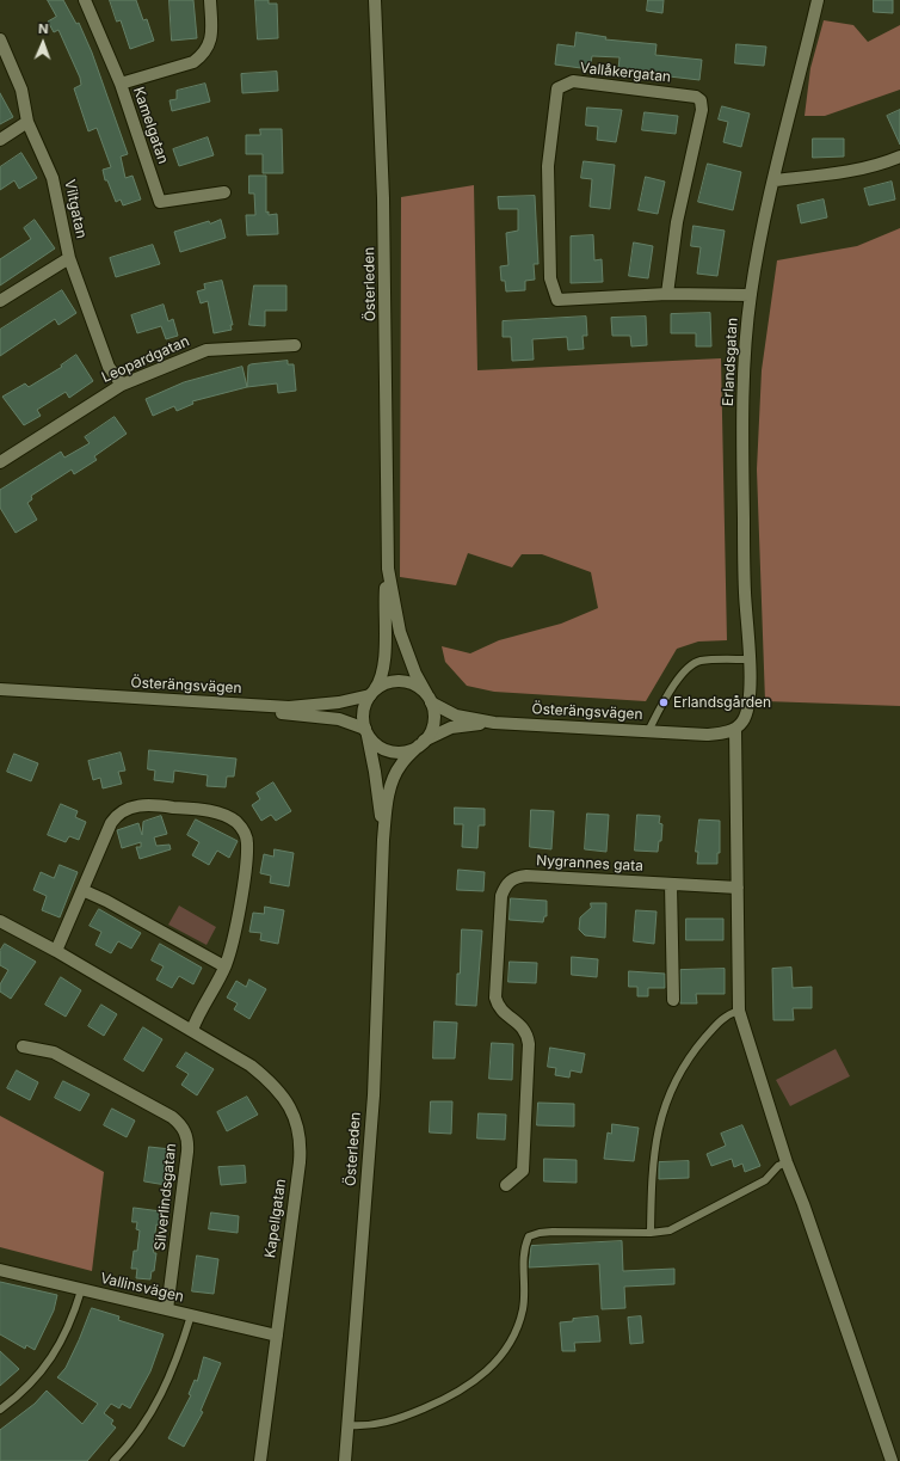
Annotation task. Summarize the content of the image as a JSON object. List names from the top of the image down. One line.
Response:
{"streets":{"street":["Vallåkergatan","Kamelgatan","Viltgatan","Österleden","Leopardgatan","Erlandsgatan","Österängsvägen","Nygrannes gata","Silverlindsgatan","Kapellgatan","Vallinsvägen"]},"crossings":[["Vallåkergatan","Erlandsgatan"],["Viltgatan","Leopardgatan"],["Österleden","Österängsvägen"],["Erlandsgatan","Österängsvägen"],["Silverlindsgatan","Vallinsvägen"],["Kapellgatan","Vallinsvägen"]],"places":["Erlandsgården"],"north":"top"}
